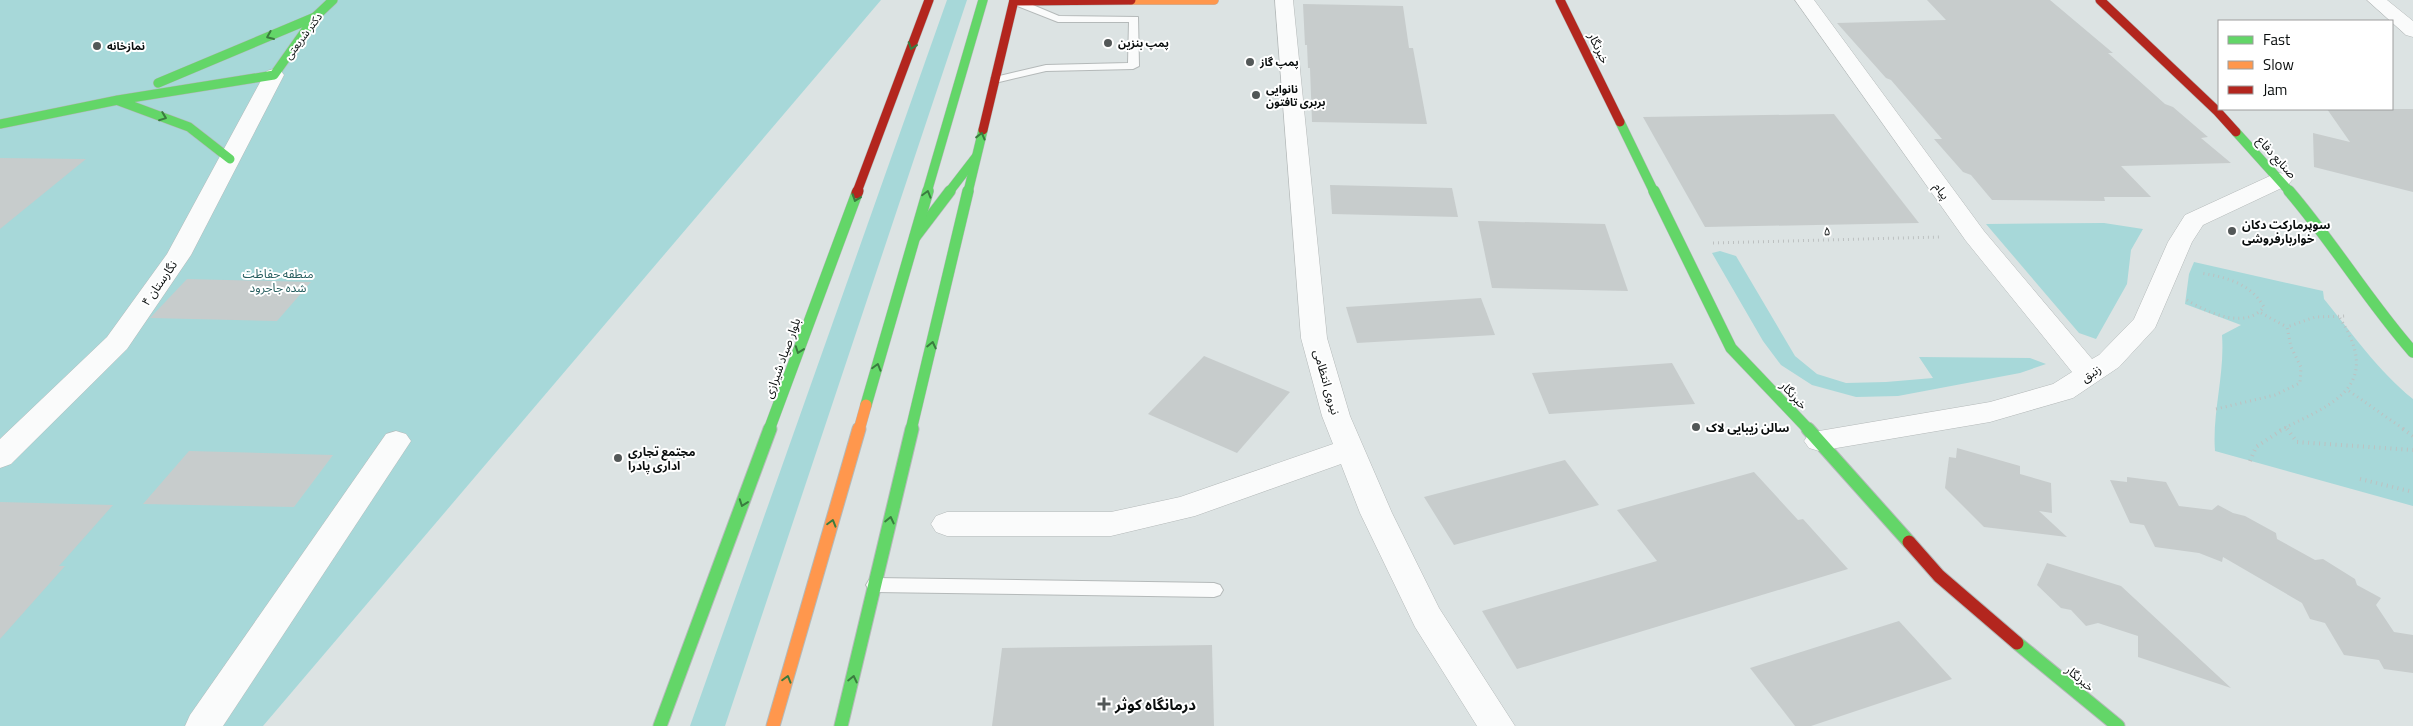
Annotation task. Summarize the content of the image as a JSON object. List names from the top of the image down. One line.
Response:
{"streets":{"main road":["دکتر شریعتی","خبرنگار","صنایع دفاع","بلوار صیاد شیرازی"],"street":["پیام","نگارستان ۴","زنبق","نیروی انتظامی"],"path":["۵"]},"crossings":[["دکتر شریعتی","نگارستان ۴"],["خبرنگار","۵"],["خبرنگار","زنبق"],["صنایع دفاع","زنبق"],["پیام","۵"],["پیام","زنبق"]],"parks":["منطقه حفاظت شده جاجرود"],"places":{"other":["پمپ بنزین","نمازخانه","پمپ گاز","نانوایی بربری تافتون","سوپرمارکت دکان خواربارفروشی","سالن زیبایی لاک","مجتمع تجاری اداری پادرا"],"health":["درمانگاه کوثر"]},"legend":["Fast","Slow","Jam"]}
